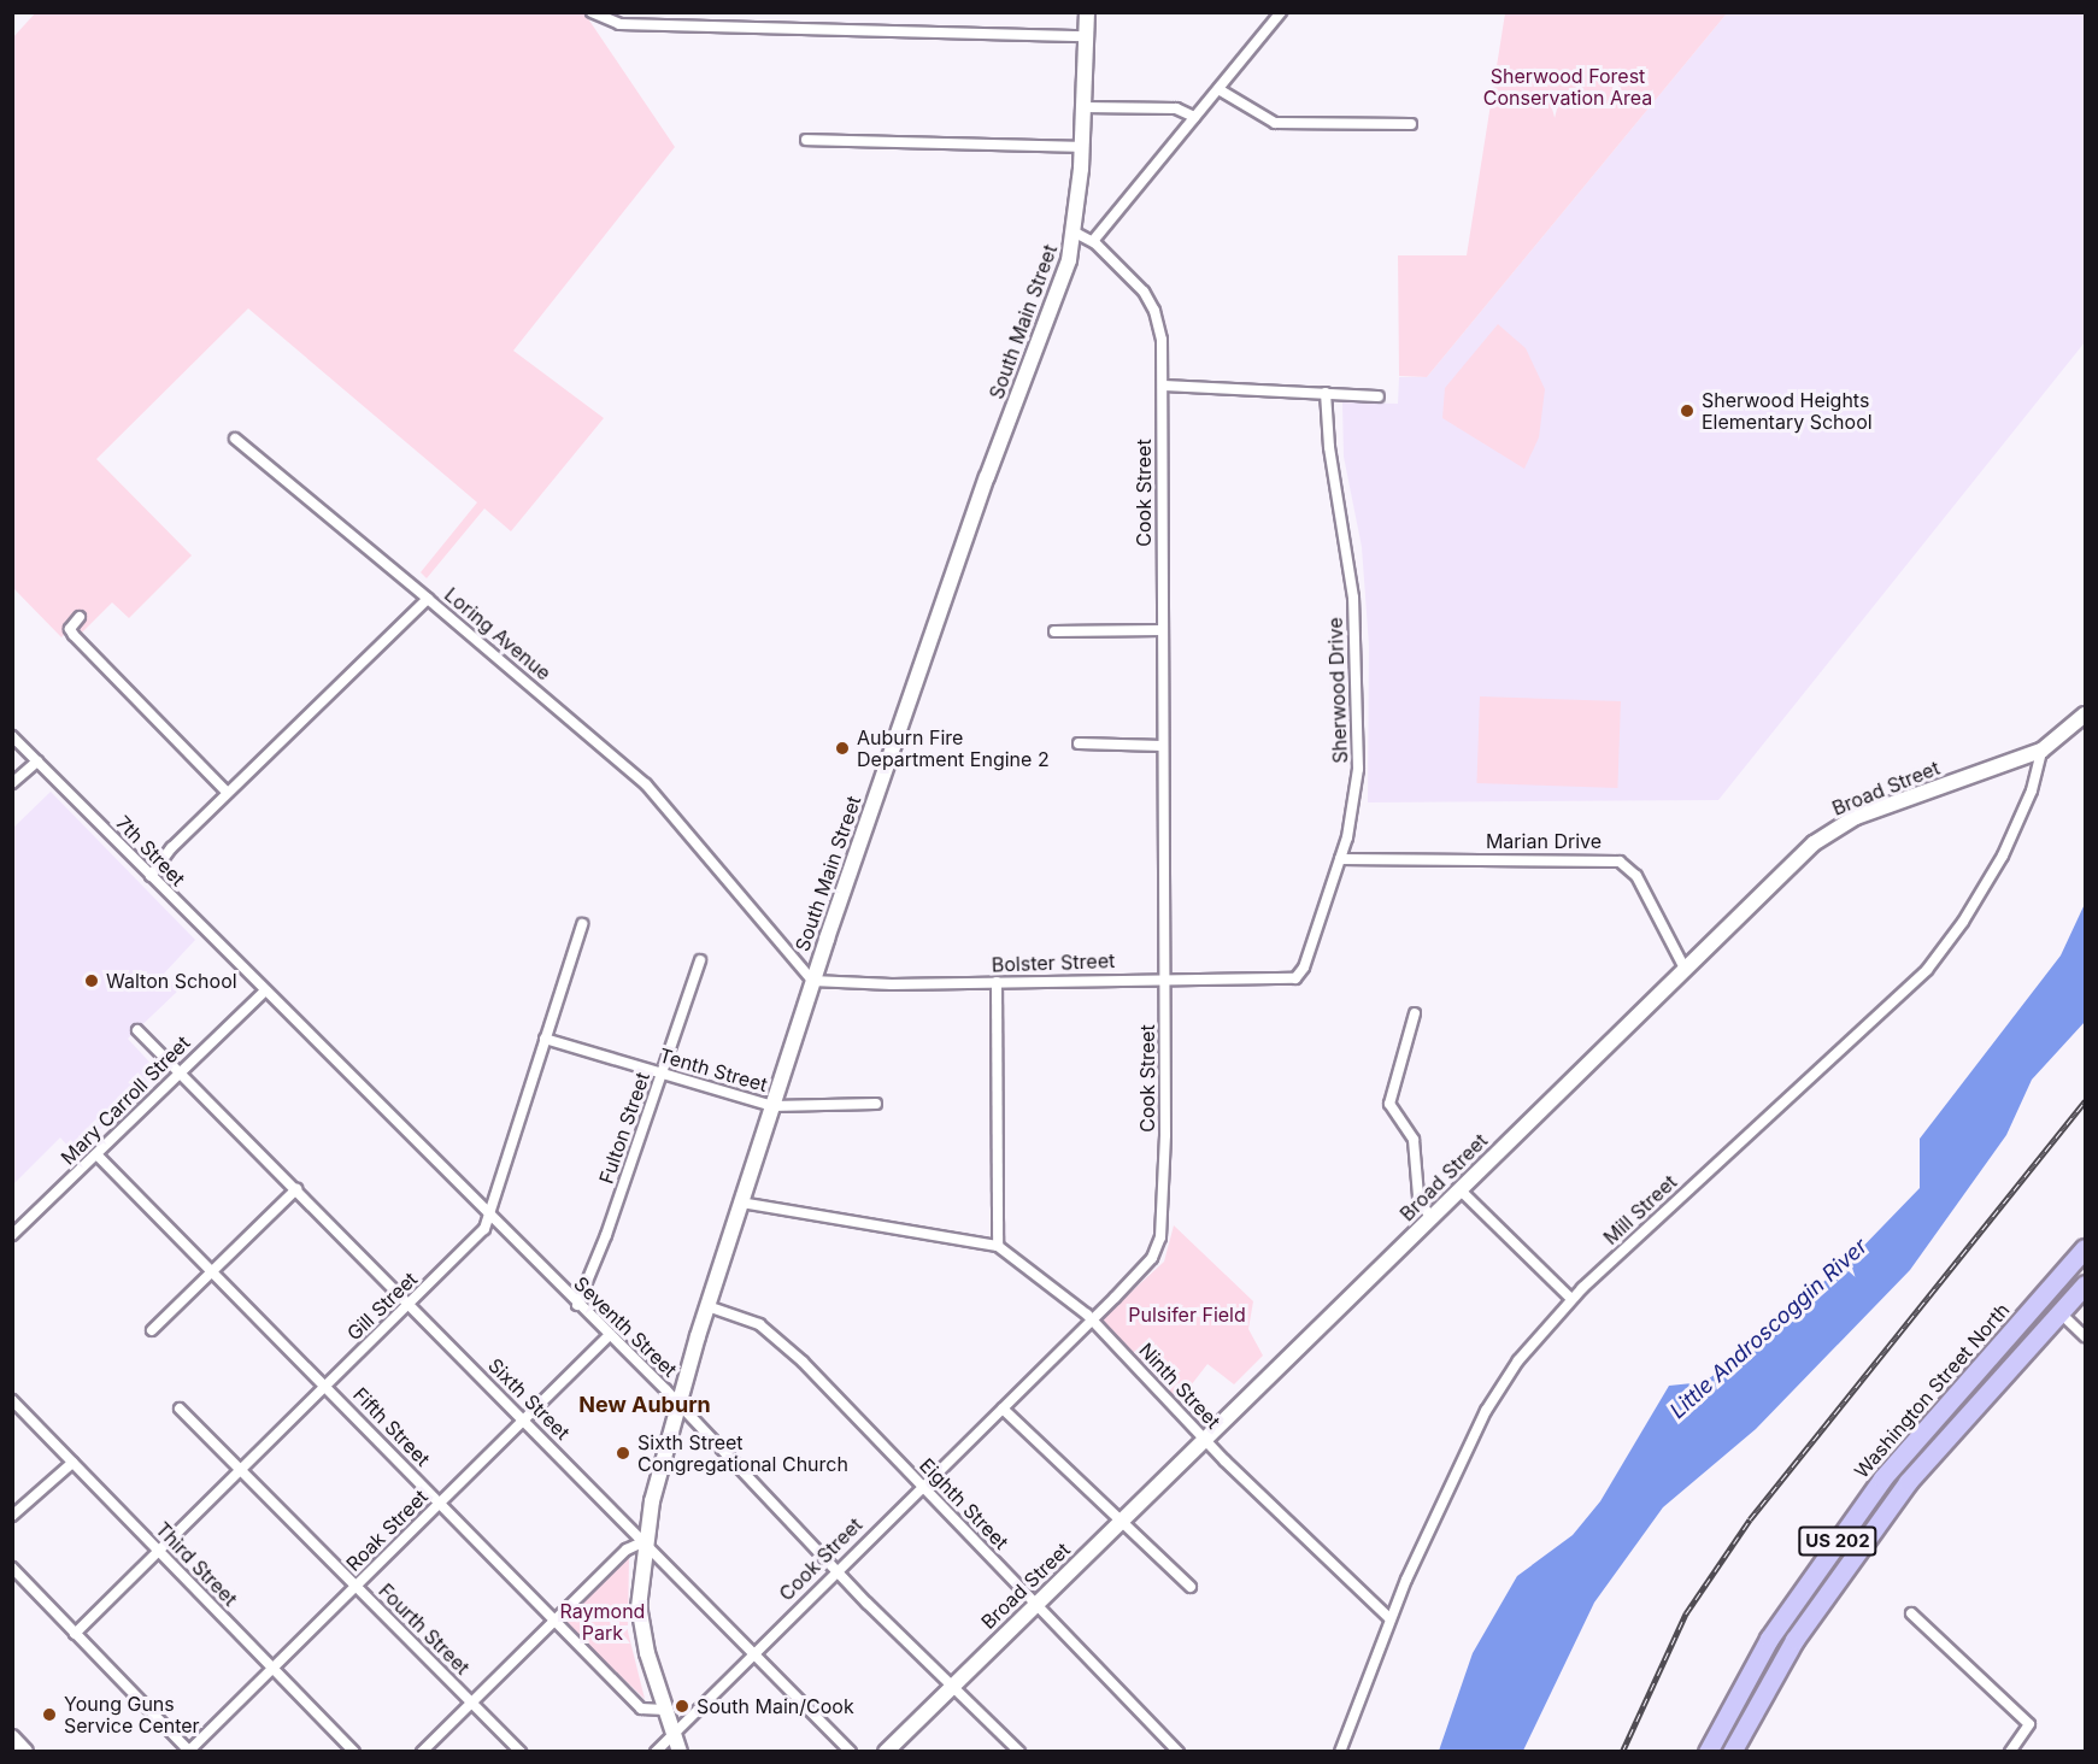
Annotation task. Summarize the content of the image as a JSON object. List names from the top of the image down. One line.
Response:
{"streets":{"highway":["Washington Street North","US 202"],"street":["South Main Street","Cook Street","Loring Avenue","Sherwood Drive","Broad Street","Marian Drive","7th Street","Bolster Street","Tenth Street","Mary Carroll Street","Fulton Street","Mill Street","Gill Street","Seventh Street","Ninth Street","Sixth Street","Fifth Street","Eighth Street","Roak Street","Third Street","Fourth Street"]},"crossings":[["South Main Street","Cook Street"],["South Main Street","Loring Avenue"],["South Main Street","Bolster Street"],["South Main Street","Tenth Street"],["South Main Street","Seventh Street"],["South Main Street","Ninth Street"],["South Main Street","Sixth Street"],["South Main Street","Fifth Street"],["South Main Street","Eighth Street"],["Cook Street","Bolster Street"],["Cook Street","Seventh Street"],["Cook Street","Ninth Street"],["Cook Street","Sixth Street"],["Cook Street","Eighth Street"],["Loring Avenue","7th Street"],["Loring Avenue","Bolster Street"],["Sherwood Drive","Marian Drive"],["Sherwood Drive","Bolster Street"],["Broad Street","Marian Drive"],["Broad Street","Mill Street"],["Broad Street","Seventh Street"],["Broad Street","Ninth Street"],["Broad Street","Eighth Street"],["7th Street","Mary Carroll Street"],["7th Street","Seventh Street"],["Tenth Street","Fulton Street"],["Tenth Street","Gill Street"],["Mary Carroll Street","Seventh Street"],["Mary Carroll Street","Sixth Street"],["Mary Carroll Street","Fifth Street"],["Fulton Street","Seventh Street"],["Mill Street","Ninth Street"],["Gill Street","Seventh Street"],["Gill Street","Sixth Street"],["Gill Street","Fifth Street"],["Gill Street","Third Street"],["Gill Street","Fourth Street"],["Seventh Street","Roak Street"],["Sixth Street","Roak Street"],["Fifth Street","Roak Street"],["Roak Street","Third Street"],["Roak Street","Fourth Street"]],"districts":["New Auburn"],"water":["Little Androscoggin River"],"parks":["Sherwood Forest Conservation Area","Pulsifer Field","Raymond Park"],"places":["Sherwood Heights Elementary School","Auburn Fire Department Engine 2","Walton School","Sixth Street Congregational Church","South Main/Cook","Young Guns Service Center"]}
